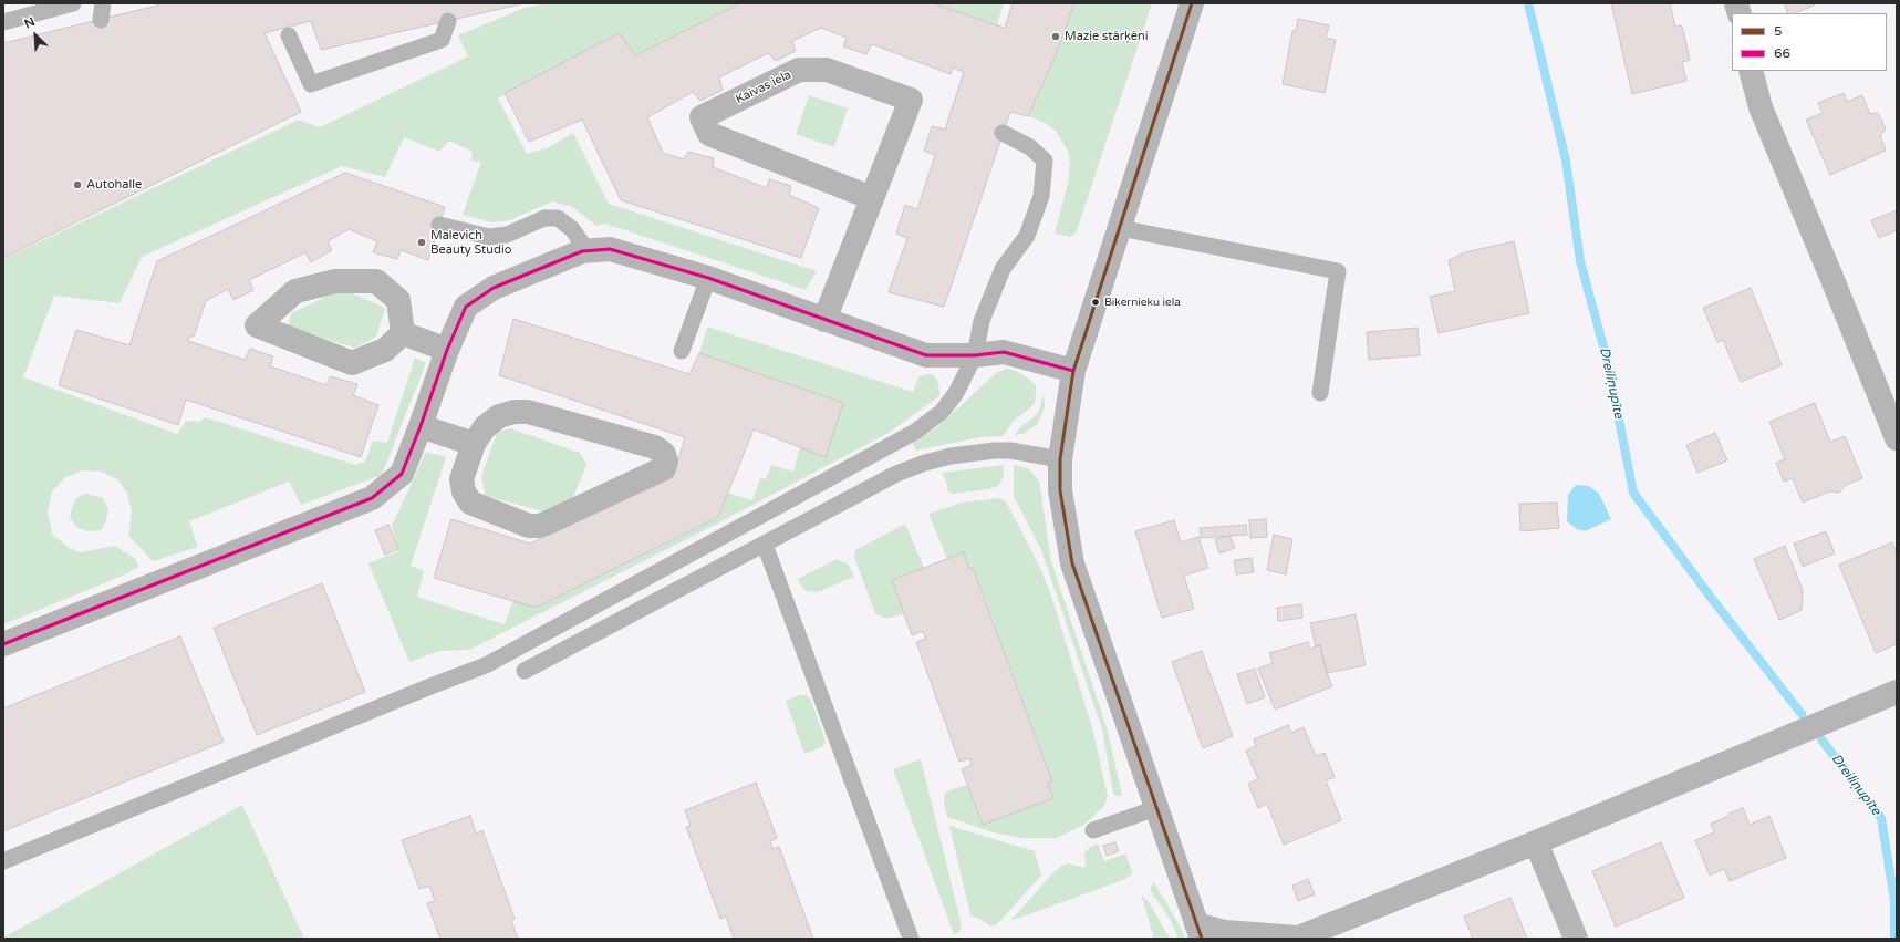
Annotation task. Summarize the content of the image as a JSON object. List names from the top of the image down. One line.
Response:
{"streets":{"street":["Kaivas iela"]},"water":["Dreiliņupīte"],"places":["Mazie stārķēni","Autohalle","Malevich Beauty Studio","Biķernieku iela"],"lines":["transit line 5","transit line 66"],"legend":["5","66"],"north":"top left"}
